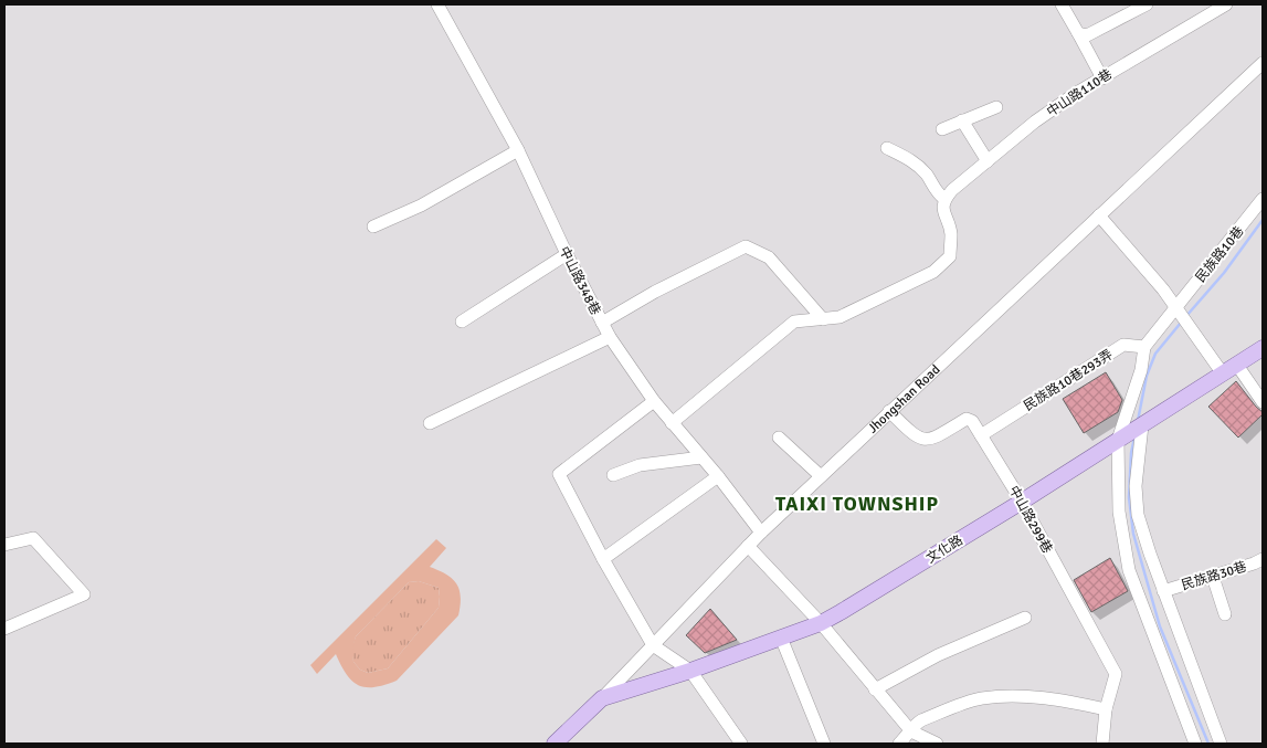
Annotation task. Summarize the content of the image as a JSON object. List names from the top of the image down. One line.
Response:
{"streets":{"main road":["Jhongshan Road","文化路"],"street":["中山路110巷","民族路10巷","中山路348巷","民族路10巷293弄","中山路299巷","民族路30巷"]},"crossings":[["中山路348巷","Jhongshan Road"],["民族路10巷293弄","中山路299巷"],["Jhongshan Road","中山路299巷"],["Jhongshan Road","文化路"],["中山路299巷","文化路"]],"districts":["TAIXI TOWNSHIP"]}
